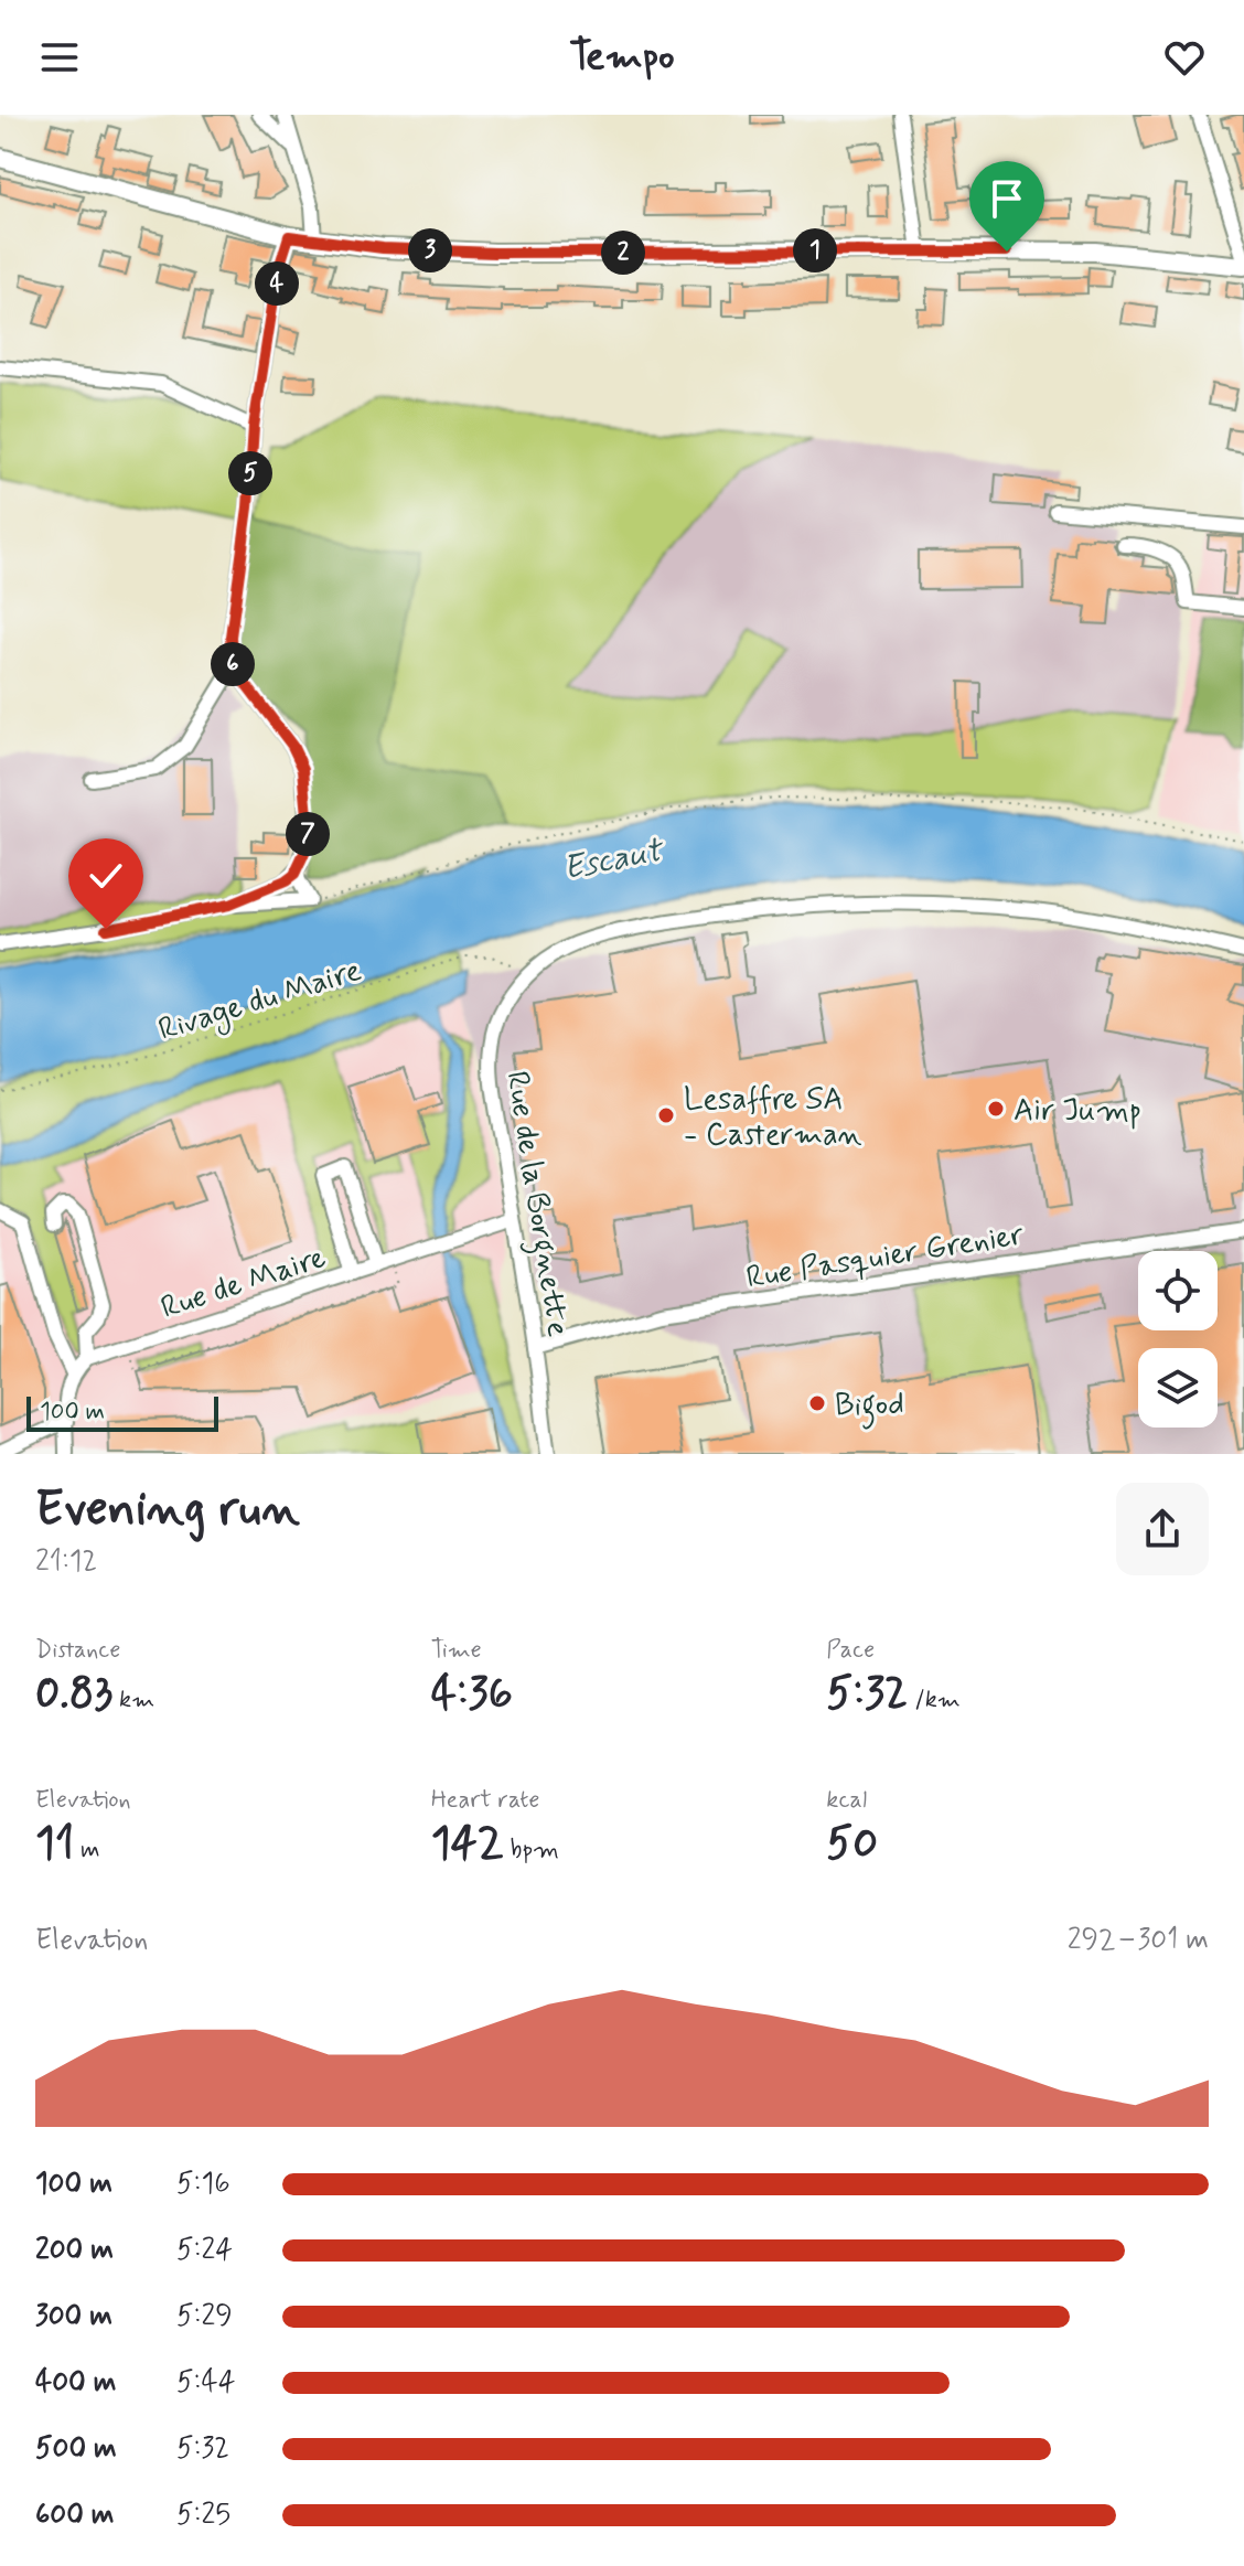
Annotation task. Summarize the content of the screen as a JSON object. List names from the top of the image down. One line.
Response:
{"streets":{"street":["Rue de la Borgnette","Rue Pasquier Grenier","Rue de Maire"],"path":["Rivage du Maire"]},"crossings":[["Rivage du Maire","Rue de la Borgnette"],["Rue de la Borgnette","Rue Pasquier Grenier"],["Rue de la Borgnette","Rue de Maire"]],"water":["Escaut"],"places":["Air Jump","Lesaffre SA - Casterman","Bigod"],"scale_bar":"100 m","page":{"header":"Tempo","pins":["1","3","2","4","5","6","7"],"scale":"100 m","heading":["Evening run","21:12"],"stats":[["Distance","0.83 km"],["Time","4:36"],["Pace","5:32 /km"],["Elevation","11 m"],["Heart rate","142 bpm"],["kcal","50"]],"chart":["Elevation","292–301 m"],"list":[{"name":"100 m","note":"5:16"},{"name":"200 m","note":"5:24"},{"name":"300 m","note":"5:29"},{"name":"400 m","note":"5:44"},{"name":"500 m","note":"5:32"},{"name":"600 m","note":"5:25"}]}}
